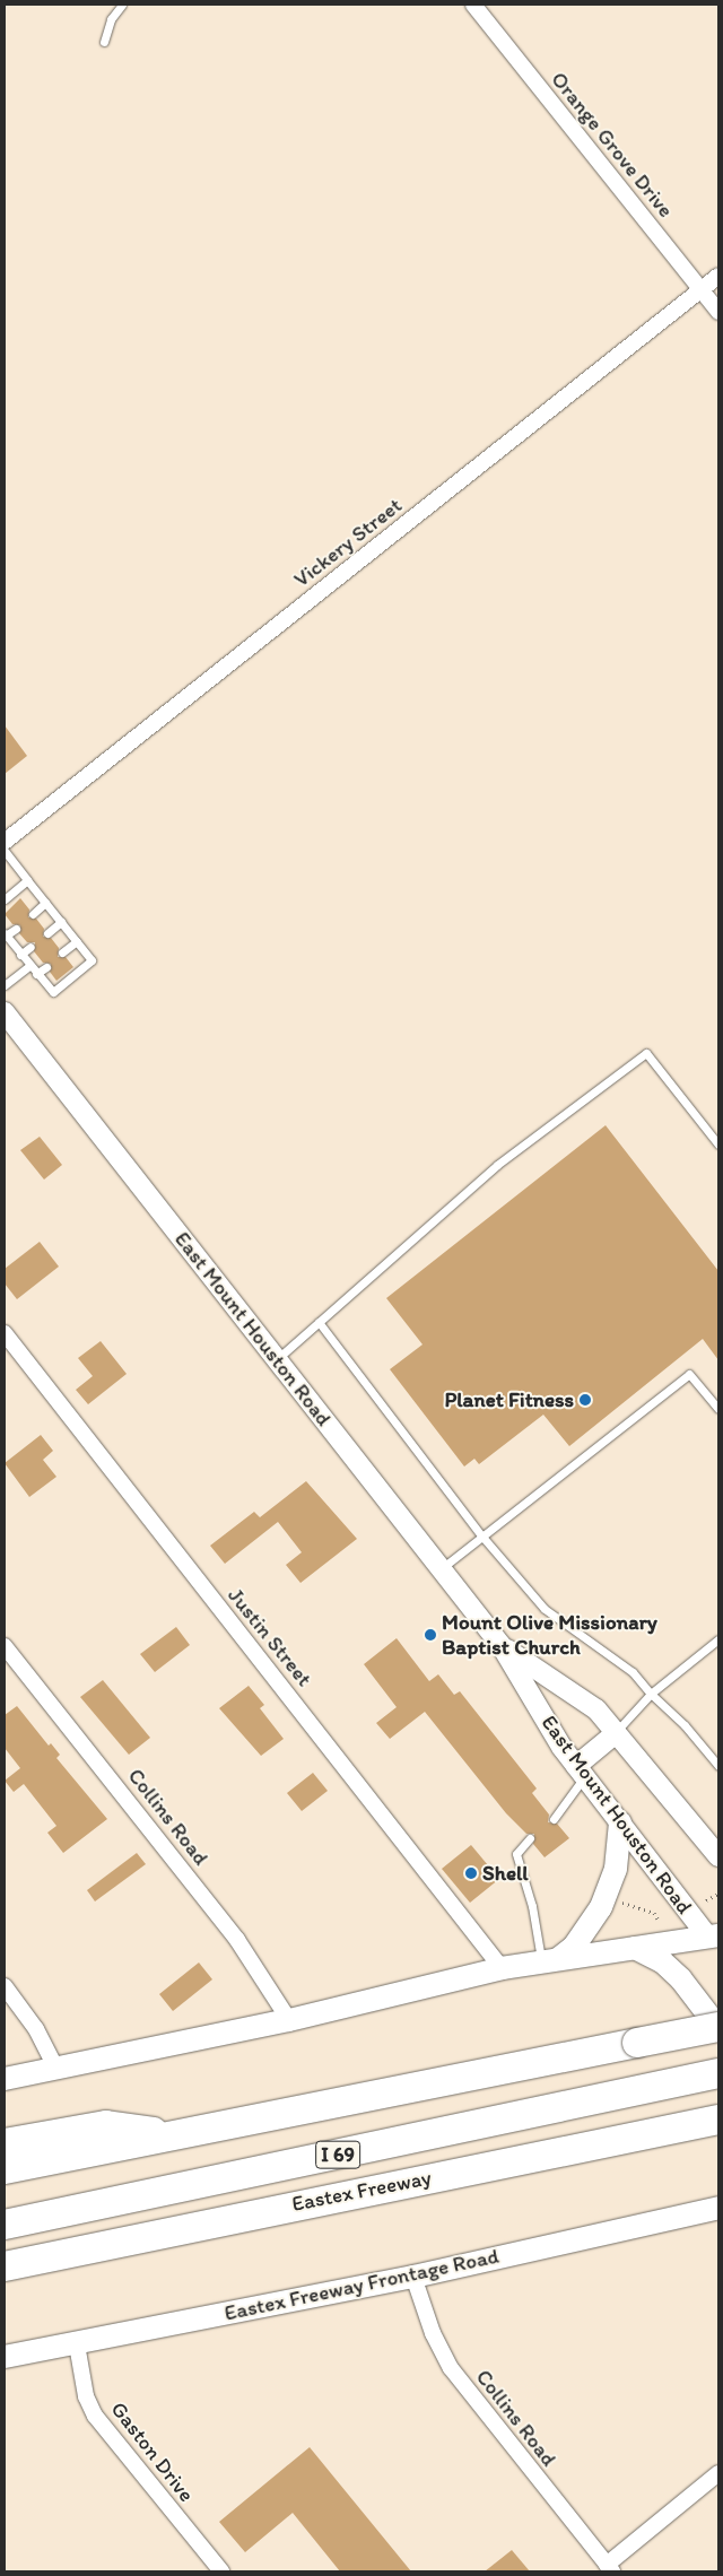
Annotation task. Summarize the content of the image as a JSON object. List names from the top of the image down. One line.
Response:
{"streets":{"highway":["I 69","Eastex Freeway"],"main road":["Eastex Freeway Frontage Road"],"street":["Orange Grove Drive","Vickery Street","East Mount Houston Road","Justin Street","Collins Road","Gaston Drive"]},"crossings":[["Orange Grove Drive","Vickery Street"],["Collins Road","Eastex Freeway Frontage Road"],["Eastex Freeway Frontage Road","Gaston Drive"]],"places":["Planet Fitness","Mount Olive Missionary Baptist Church","Shell"]}
